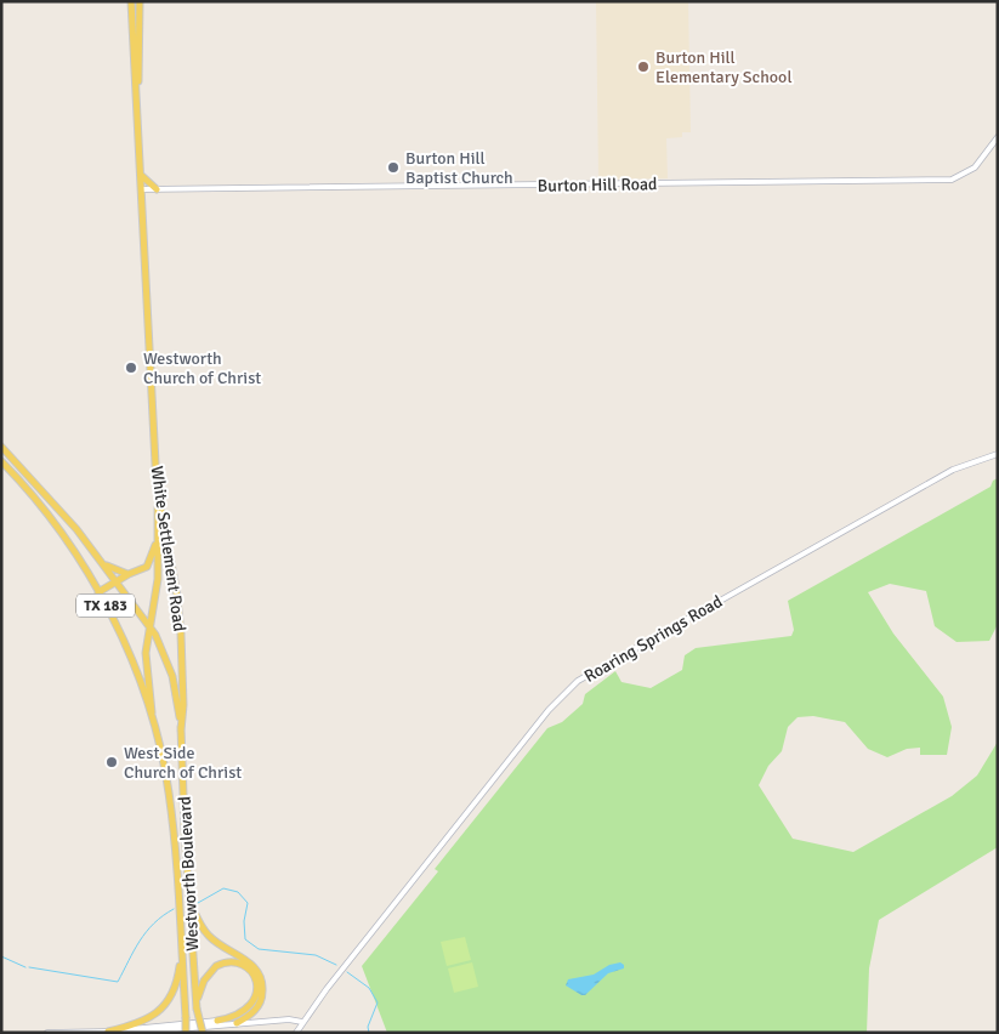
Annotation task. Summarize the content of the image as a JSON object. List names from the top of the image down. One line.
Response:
{"streets":{"main road":["White Settlement Road","TX 183","Westworth Boulevard"],"street":["Burton Hill Road","Roaring Springs Road"]},"crossings":[["Burton Hill Road","White Settlement Road"],["White Settlement Road","Westworth Boulevard"]],"places":["Burton Hill Elementary School","Burton Hill Baptist Church","Westworth Church of Christ","West Side Church of Christ"]}
